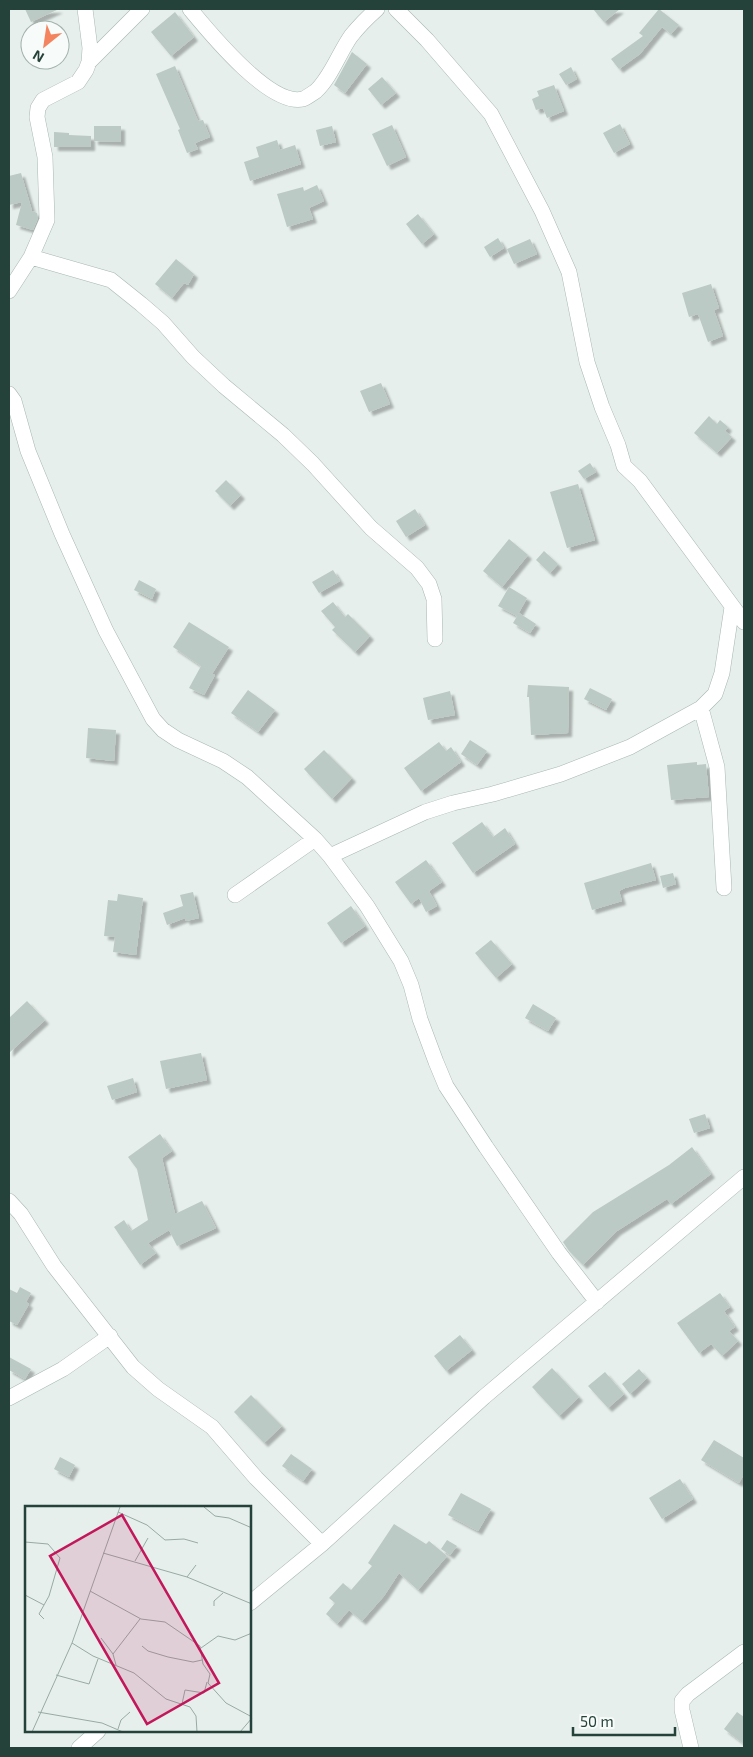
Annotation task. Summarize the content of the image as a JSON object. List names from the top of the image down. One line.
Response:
{"scale_bar":"50 m","north":"bottom left"}
